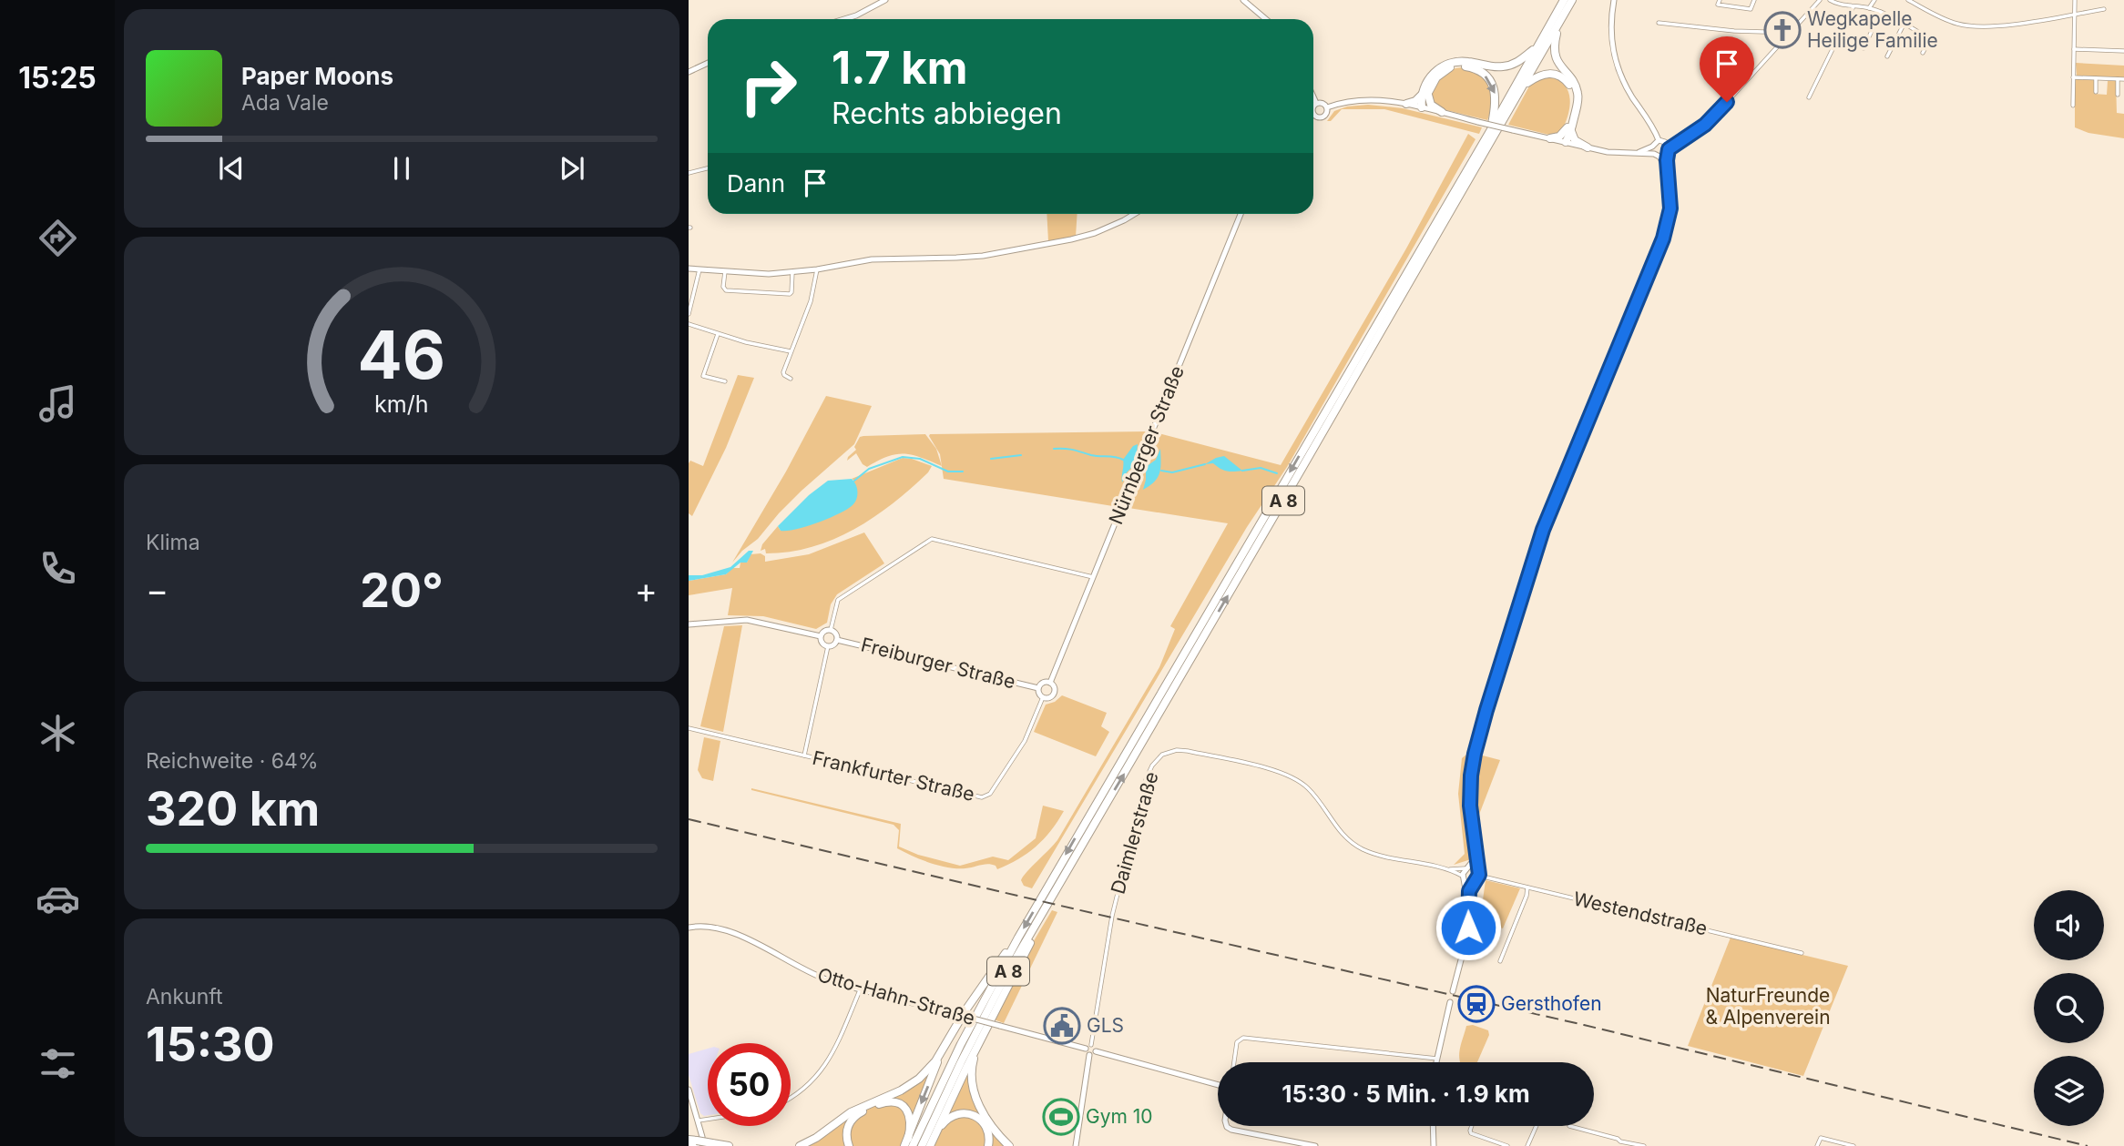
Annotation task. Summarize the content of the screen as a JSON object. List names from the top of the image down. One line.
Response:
{"streets":{"highway":["A 8"],"street":["Nürnberger Straße","Freiburger Straße","Frankfurter Straße","Daimlerstraße","Westendstraße","Otto-Hahn-Straße"]},"crossings":[["Nürnberger Straße","Freiburger Straße"],["Nürnberger Straße","Frankfurter Straße"],["Freiburger Straße","Frankfurter Straße"],["Daimlerstraße","Otto-Hahn-Straße"]],"parks":["NaturFreunde & Alpenverein"],"places":{"church":["Wegkapelle Heilige Familie"],"station":["Gersthofen"],"public building":["GLS"],"sports":["Gym 10"]},"page":{"tabs":"15:25","turn":["1.7 km","Rechts abbiegen"],"song":["Paper Moons","Ada Vale"],"then":"Dann","tile":["Klima",["Reichweite · 64%","320 km"],["Ankunft","15:30"]],"heat":["−","20°","+"],"limit":"50","trip":"15:30 · 5 Min. · 1.9 km","gauge":["46","km/h"]}}
